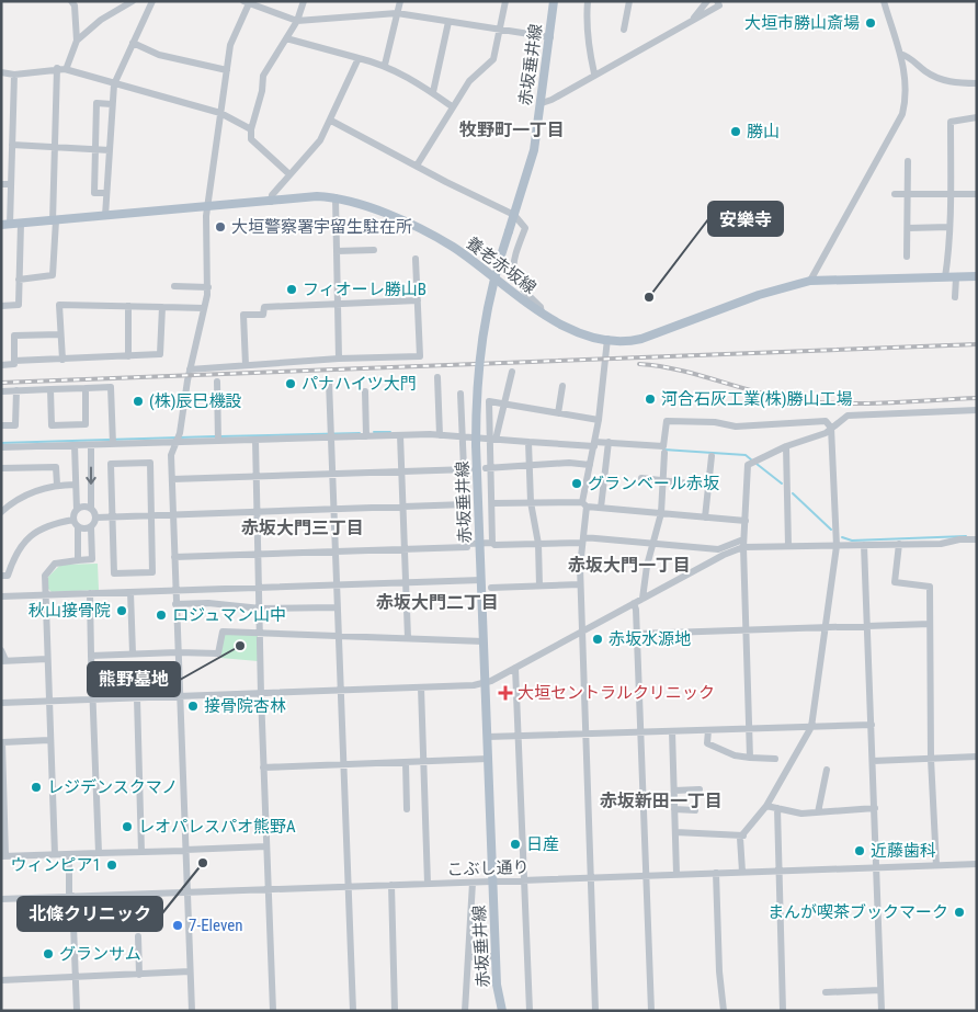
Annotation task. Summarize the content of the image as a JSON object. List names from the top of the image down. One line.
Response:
{"streets":{"main road":["赤坂垂井線","養老赤坂線"],"street":["こぶし通り"]},"crossings":[["赤坂垂井線","こぶし通り"]],"districts":["牧野町一丁目","赤坂大門三丁目","赤坂大門一丁目","赤坂大門二丁目","赤坂新田一丁目"],"places":{"other":["大垣市勝山斎場","勝山","大垣警察署宇留生駐在所","フィオーレ勝山B","安樂寺","パナハイツ大門","河合石灰工業(株)勝山工場","(株)辰巳機設","グランベール赤坂","秋山接骨院","ロジュマン山中","赤坂水源地","熊野墓地","接骨院杏林","レジデンスクマノ","レオパレスパオ熊野A","日産","近藤歯科","北條クリニック","ウィンピア1","まんが喫茶ブックマーク","7-Eleven","グランサム"],"health":["大垣セントラルクリニック"]}}
